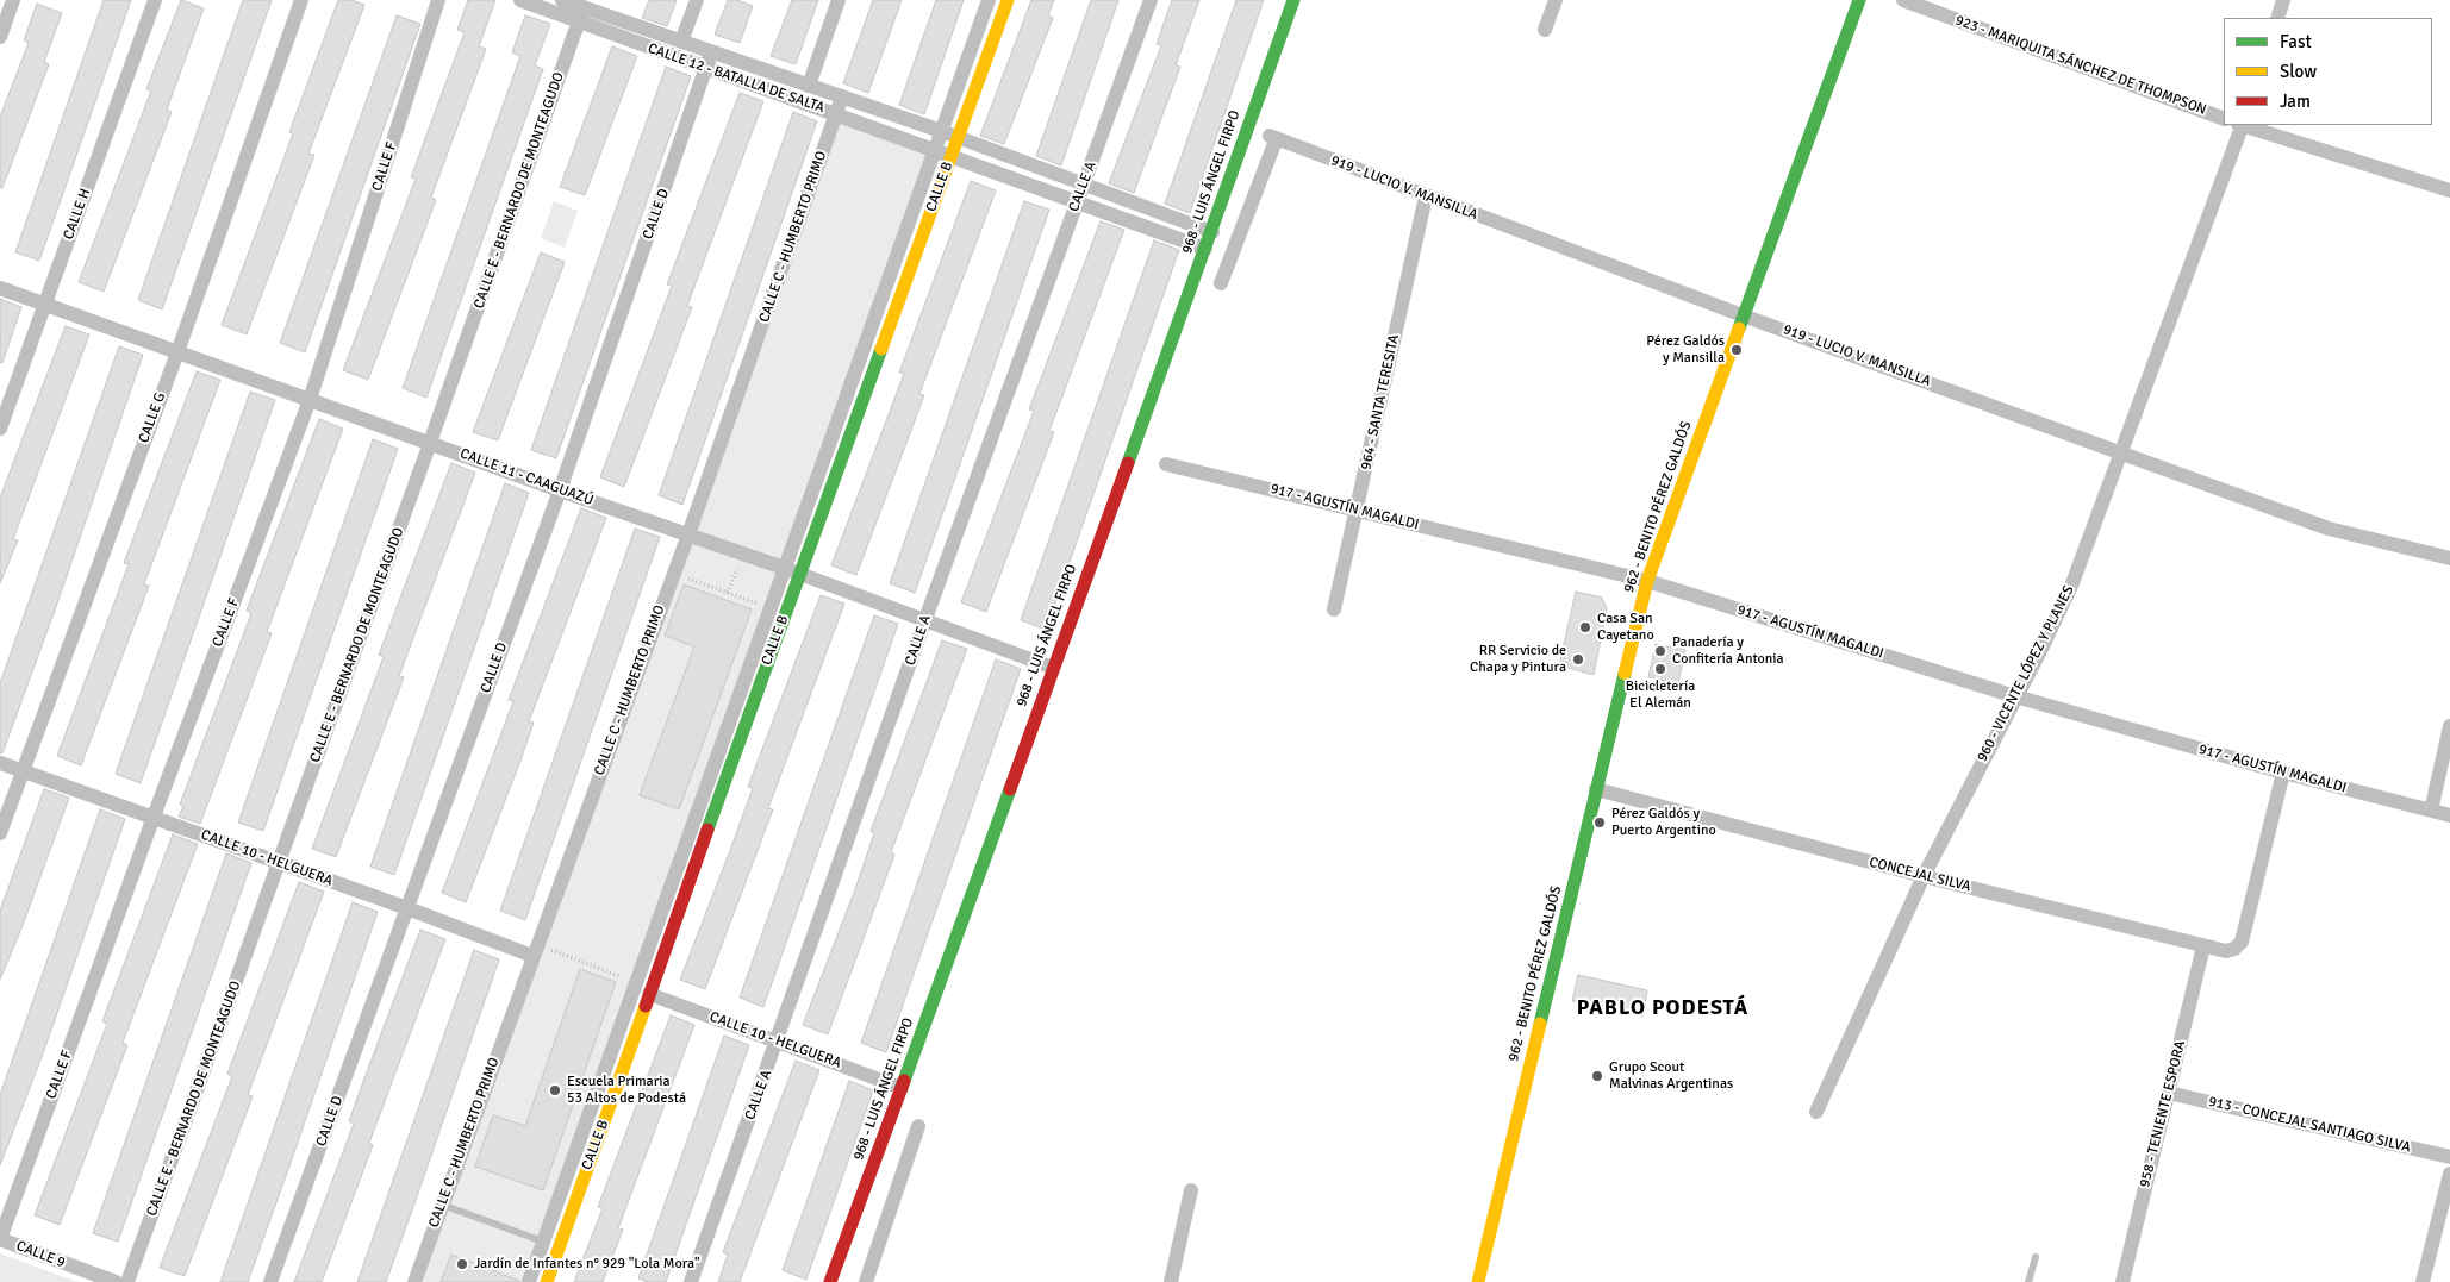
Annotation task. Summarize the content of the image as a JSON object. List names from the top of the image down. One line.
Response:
{"streets":{"street":["923 - MARIQUITA SÁNCHEZ DE THOMPSON","CALLE 12 - BATALLA DE SALTA","CALLE F","968 - LUIS ÁNGEL FIRPO","CALLE B","CALLE A","919 - LUCIO V. MANSILLA","CALLE E - BERNARDO DE MONTEAGUDO","CALLE H","CALLE D","CALLE C - HUMBERTO PRIMO","964 - SANTA TERESITA","CALLE G","CALLE 11 - CAAGUAZÚ","917 - AGUSTÍN MAGALDI","962 - BENITO PÉREZ GALDÓS","960 - VICENTE LÓPEZ Y PLANES","CALLE 10 - HELGUERA","CONCEJAL SILVA","958 - TENIENTE ESPORA","913 - CONCEJAL SANTIAGO SILVA","CALLE 9"]},"crossings":[["CALLE 12 - BATALLA DE SALTA","968 - LUIS ÁNGEL FIRPO"],["CALLE 12 - BATALLA DE SALTA","CALLE B"],["CALLE 12 - BATALLA DE SALTA","CALLE A"],["CALLE 12 - BATALLA DE SALTA","CALLE E - BERNARDO DE MONTEAGUDO"],["CALLE 12 - BATALLA DE SALTA","CALLE D"],["CALLE 12 - BATALLA DE SALTA","CALLE C - HUMBERTO PRIMO"],["CALLE F","CALLE 11 - CAAGUAZÚ"],["CALLE F","CALLE 10 - HELGUERA"],["CALLE F","CALLE 9"],["968 - LUIS ÁNGEL FIRPO","CALLE 11 - CAAGUAZÚ"],["968 - LUIS ÁNGEL FIRPO","CALLE 10 - HELGUERA"],["CALLE B","CALLE 11 - CAAGUAZÚ"],["CALLE B","CALLE 10 - HELGUERA"],["CALLE A","CALLE 11 - CAAGUAZÚ"],["CALLE A","CALLE 10 - HELGUERA"],["919 - LUCIO V. MANSILLA","964 - SANTA TERESITA"],["919 - LUCIO V. MANSILLA","962 - BENITO PÉREZ GALDÓS"],["919 - LUCIO V. MANSILLA","960 - VICENTE LÓPEZ Y PLANES"],["CALLE E - BERNARDO DE MONTEAGUDO","CALLE 11 - CAAGUAZÚ"],["CALLE E - BERNARDO DE MONTEAGUDO","CALLE 10 - HELGUERA"],["CALLE H","CALLE 11 - CAAGUAZÚ"],["CALLE D","CALLE 11 - CAAGUAZÚ"],["CALLE D","CALLE 10 - HELGUERA"],["CALLE C - HUMBERTO PRIMO","CALLE 11 - CAAGUAZÚ"],["CALLE C - HUMBERTO PRIMO","CALLE 10 - HELGUERA"],["964 - SANTA TERESITA","917 - AGUSTÍN MAGALDI"],["CALLE G","CALLE 11 - CAAGUAZÚ"],["CALLE G","CALLE 10 - HELGUERA"],["917 - AGUSTÍN MAGALDI","962 - BENITO PÉREZ GALDÓS"],["917 - AGUSTÍN MAGALDI","960 - VICENTE LÓPEZ Y PLANES"],["917 - AGUSTÍN MAGALDI","CONCEJAL SILVA"],["962 - BENITO PÉREZ GALDÓS","CONCEJAL SILVA"],["960 - VICENTE LÓPEZ Y PLANES","CONCEJAL SILVA"],["CONCEJAL SILVA","958 - TENIENTE ESPORA"],["958 - TENIENTE ESPORA","913 - CONCEJAL SANTIAGO SILVA"]],"districts":["PABLO PODESTÁ"],"places":["Pérez Galdós y Mansilla","Casa San Cayetano","Panadería y Confitería Antonia","RR Servicio de Chapa y Pintura","Bicicletería El Alemán","Pérez Galdós y Puerto Argentino","Grupo Scout Malvinas Argentinas","Escuela Primaria 53 Altos de Podestá","Jardín de Infantes n° 929 \"Lola Mora\""],"legend":["Fast","Slow","Jam"]}
